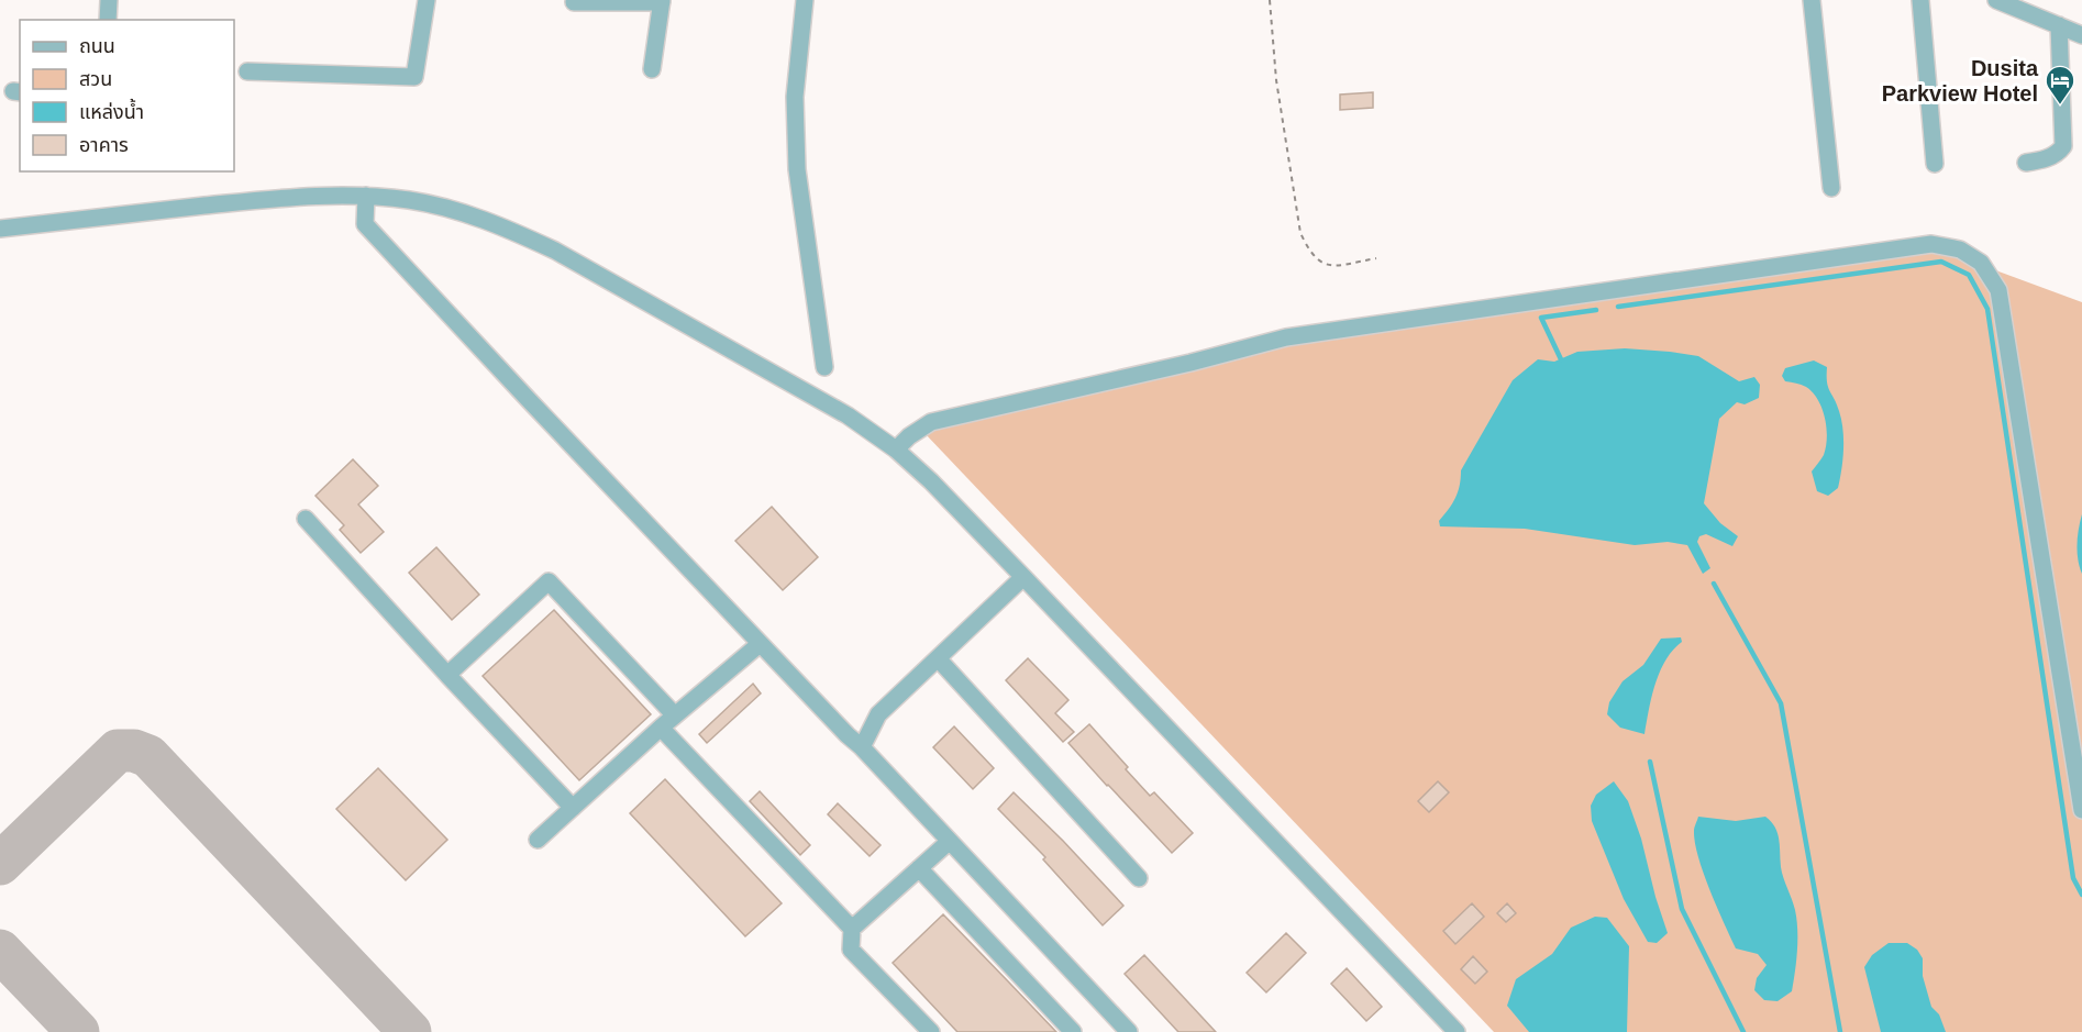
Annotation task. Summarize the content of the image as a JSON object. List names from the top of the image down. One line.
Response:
{"places":{"hotel":["Dusita Parkview Hotel"]},"legend":["ถนน","สวน","แหล่งน้ำ","อาคาร"]}
